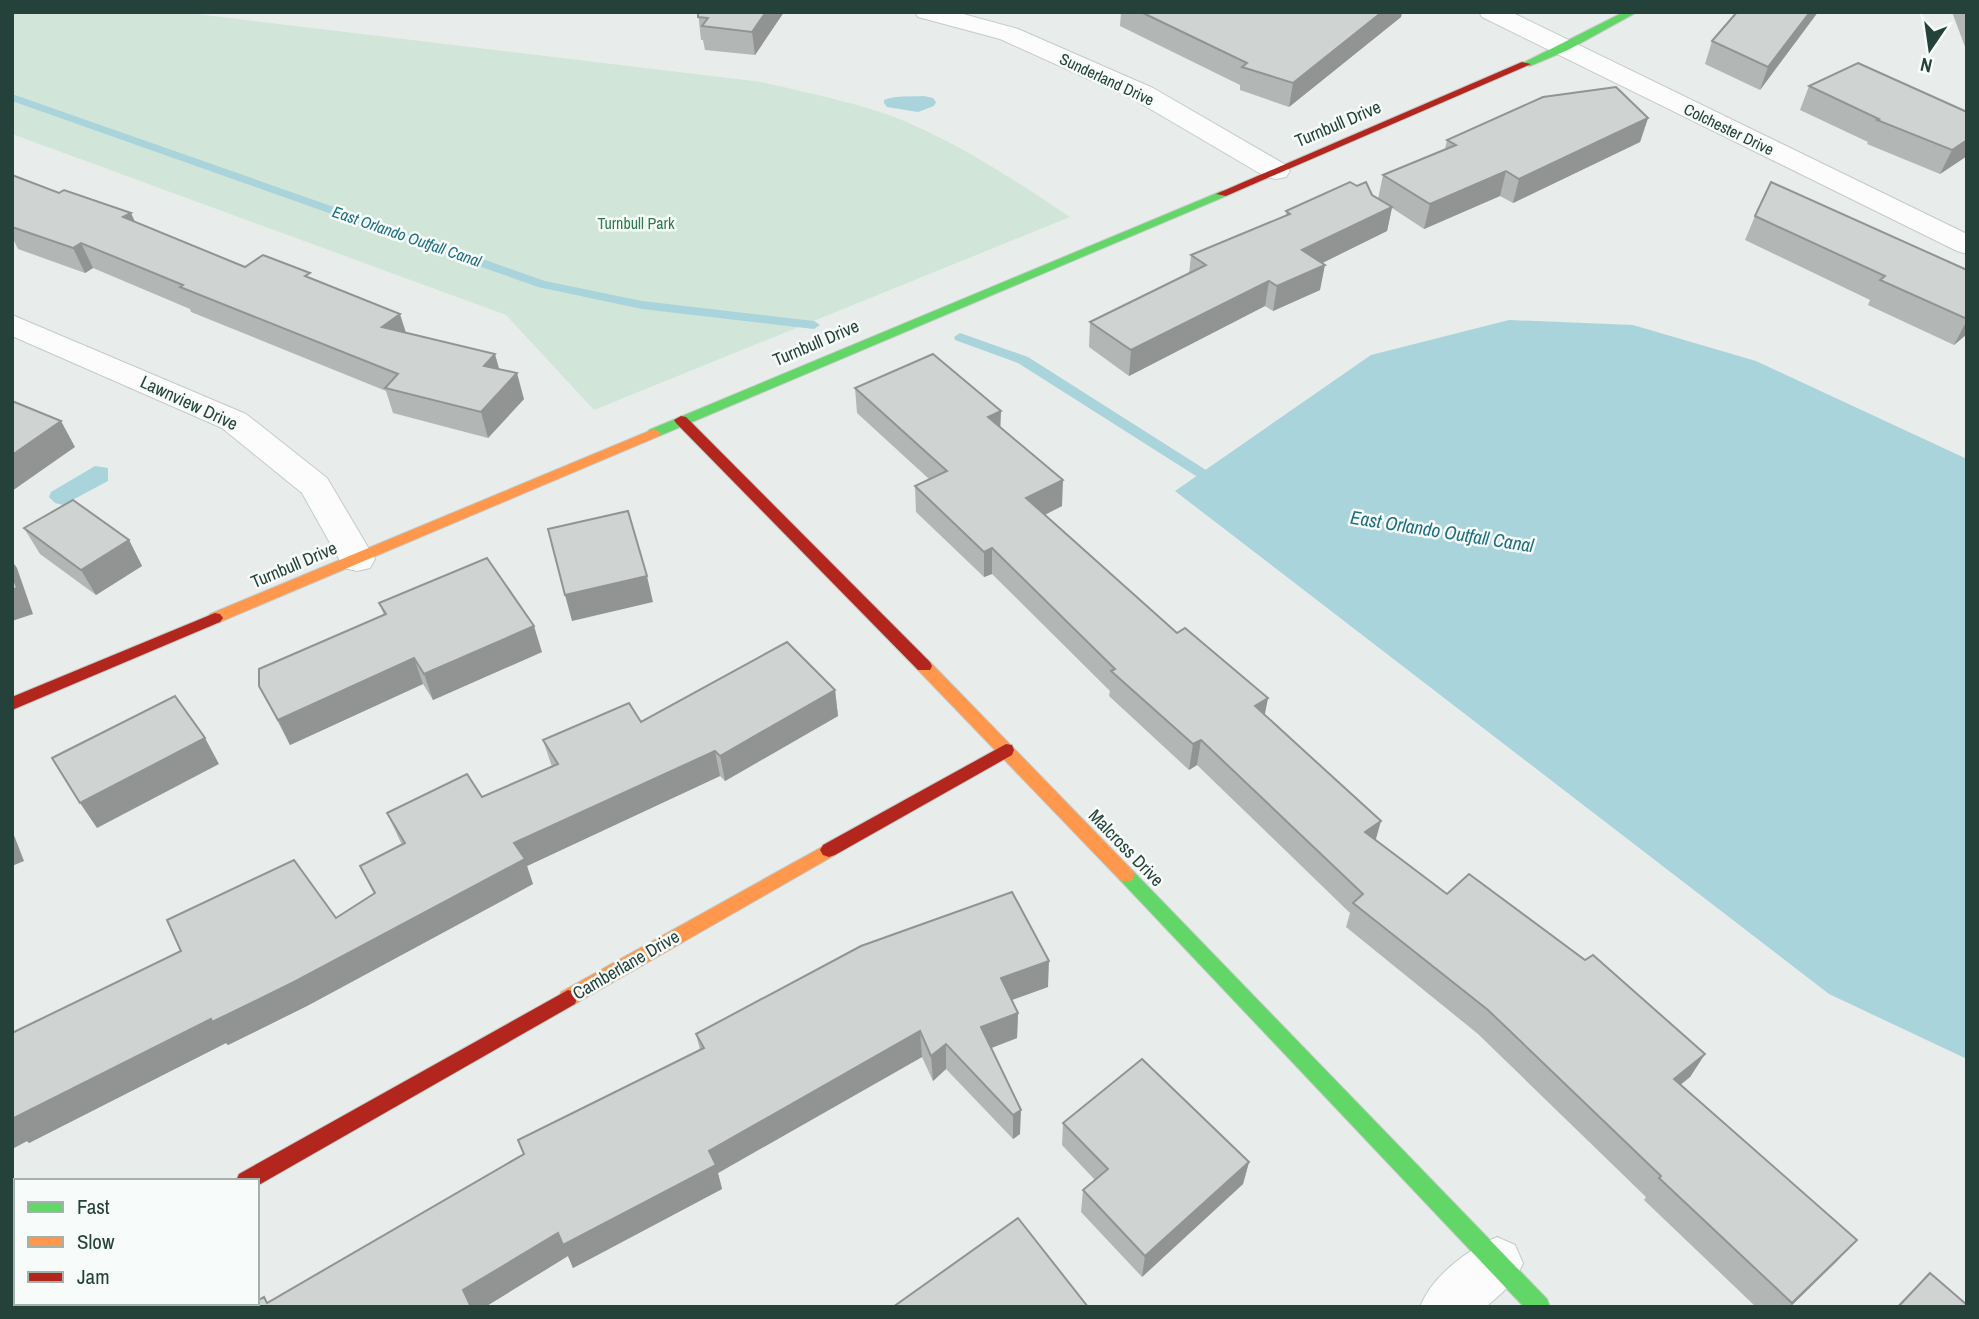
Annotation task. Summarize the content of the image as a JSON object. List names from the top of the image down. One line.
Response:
{"streets":{"street":["Sunderland Drive","Turnbull Drive","Colchester Drive","Lawnview Drive","Malcross Drive","Camberlane Drive"]},"crossings":[["Sunderland Drive","Turnbull Drive"],["Turnbull Drive","Colchester Drive"],["Turnbull Drive","Lawnview Drive"],["Turnbull Drive","Malcross Drive"],["Malcross Drive","Camberlane Drive"]],"water":["East Orlando Outfall Canal"],"parks":["Turnbull Park"],"legend":["Fast","Slow","Jam"],"north":"bottom"}
